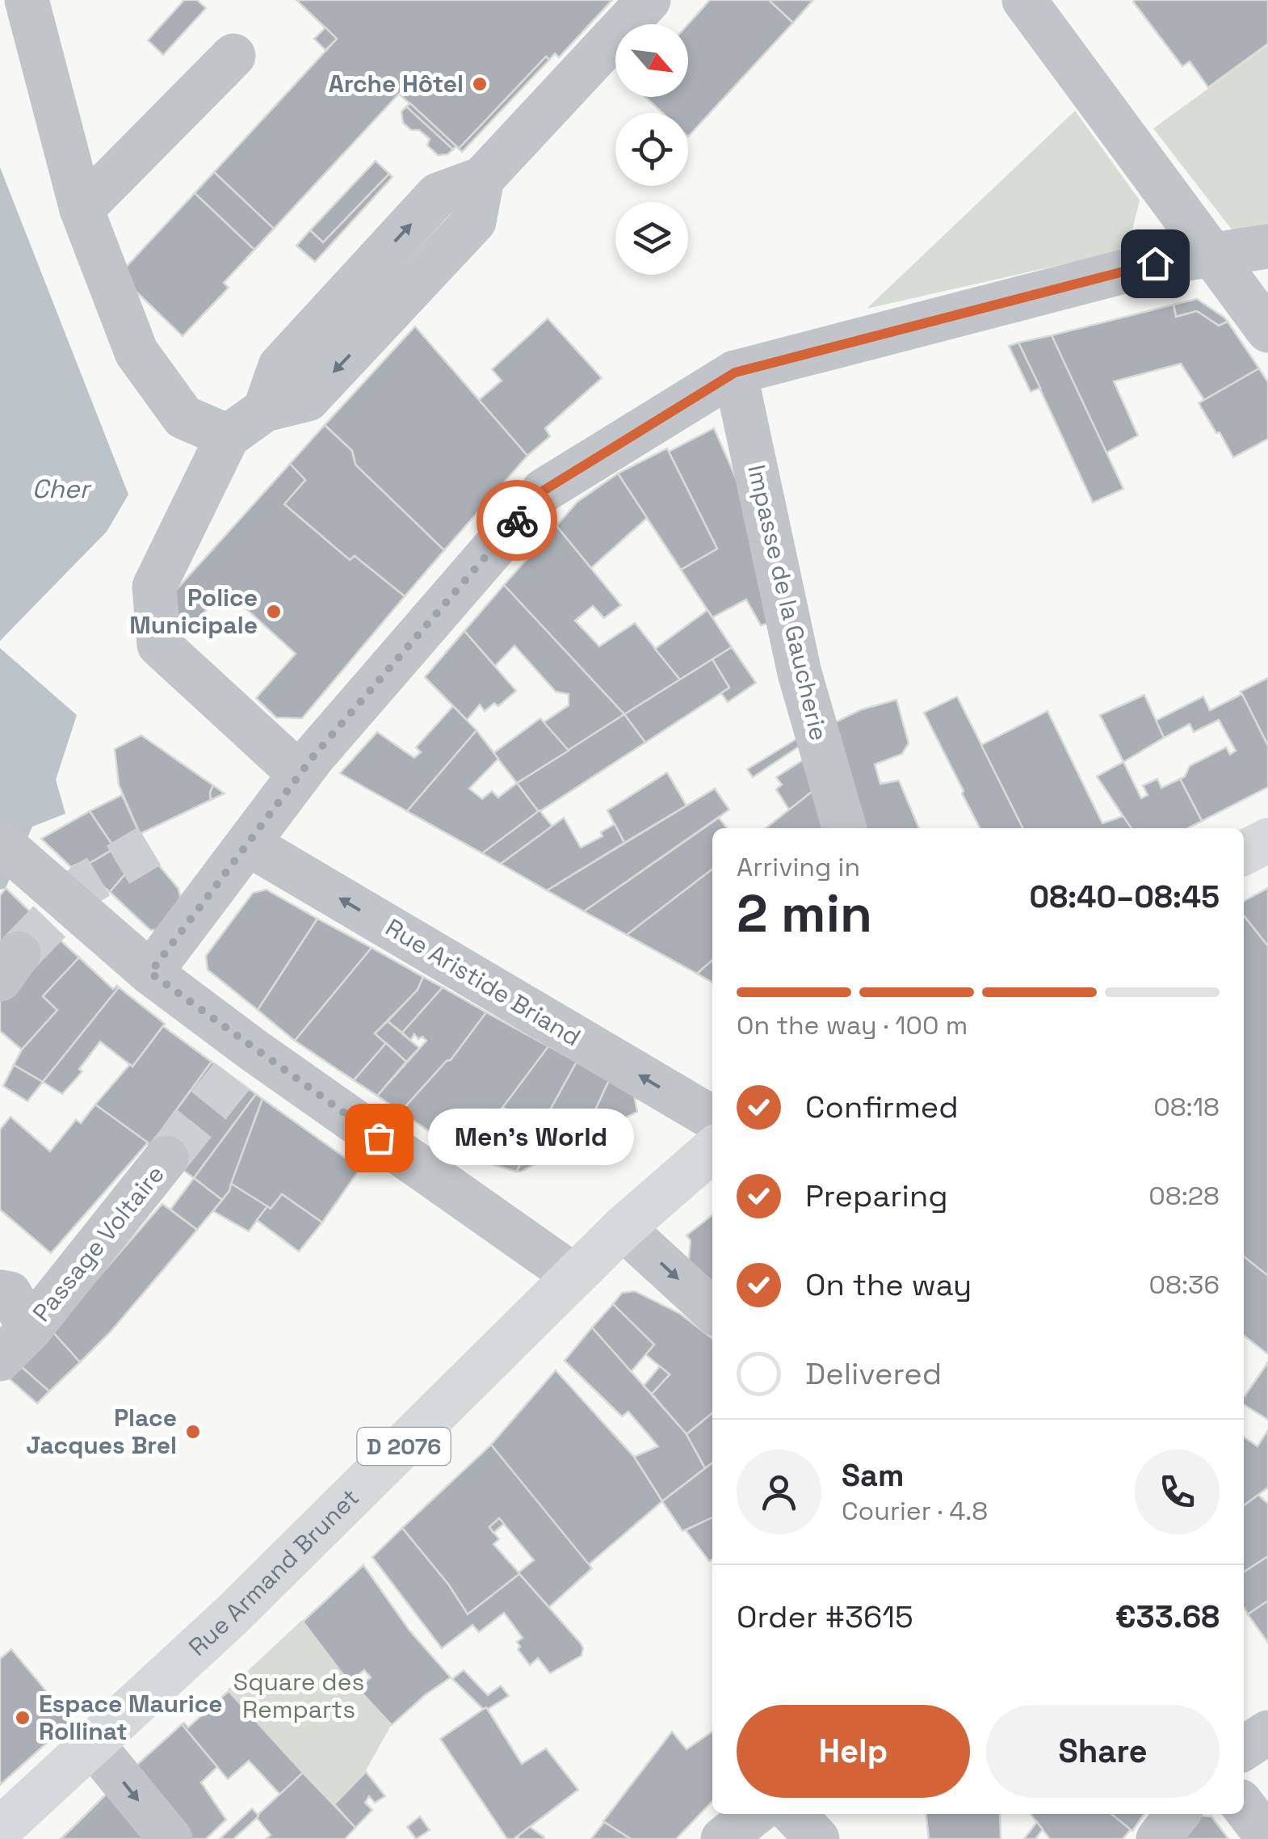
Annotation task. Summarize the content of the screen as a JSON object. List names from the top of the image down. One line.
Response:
{"streets":{"main road":["D 2076","Rue Armand Brunet"],"street":["Impasse de la Gaucherie","Rue Aristide Briand","Passage Voltaire"]},"crossings":[["D 2076","Rue Armand Brunet"]],"water":["Cher"],"parks":["Square des Remparts"],"places":["Arche Hôtel","Police Municipale","Men’s World","Place Jacques Brel","Espace Maurice Rollinat"],"north":"bottom right","page":{"heading":["2 min","Arriving in","08:40–08:45"],"panel":["Sam","Courier · 4.8","Order #3615","€33.68"],"bar":"On the way · 100 m","list":[["Confirmed","08:18"],["Preparing","08:28"],["On the way","08:36"],"Delivered"],"bubble":"Men’s World","buttons":["Help","Share"]}}
